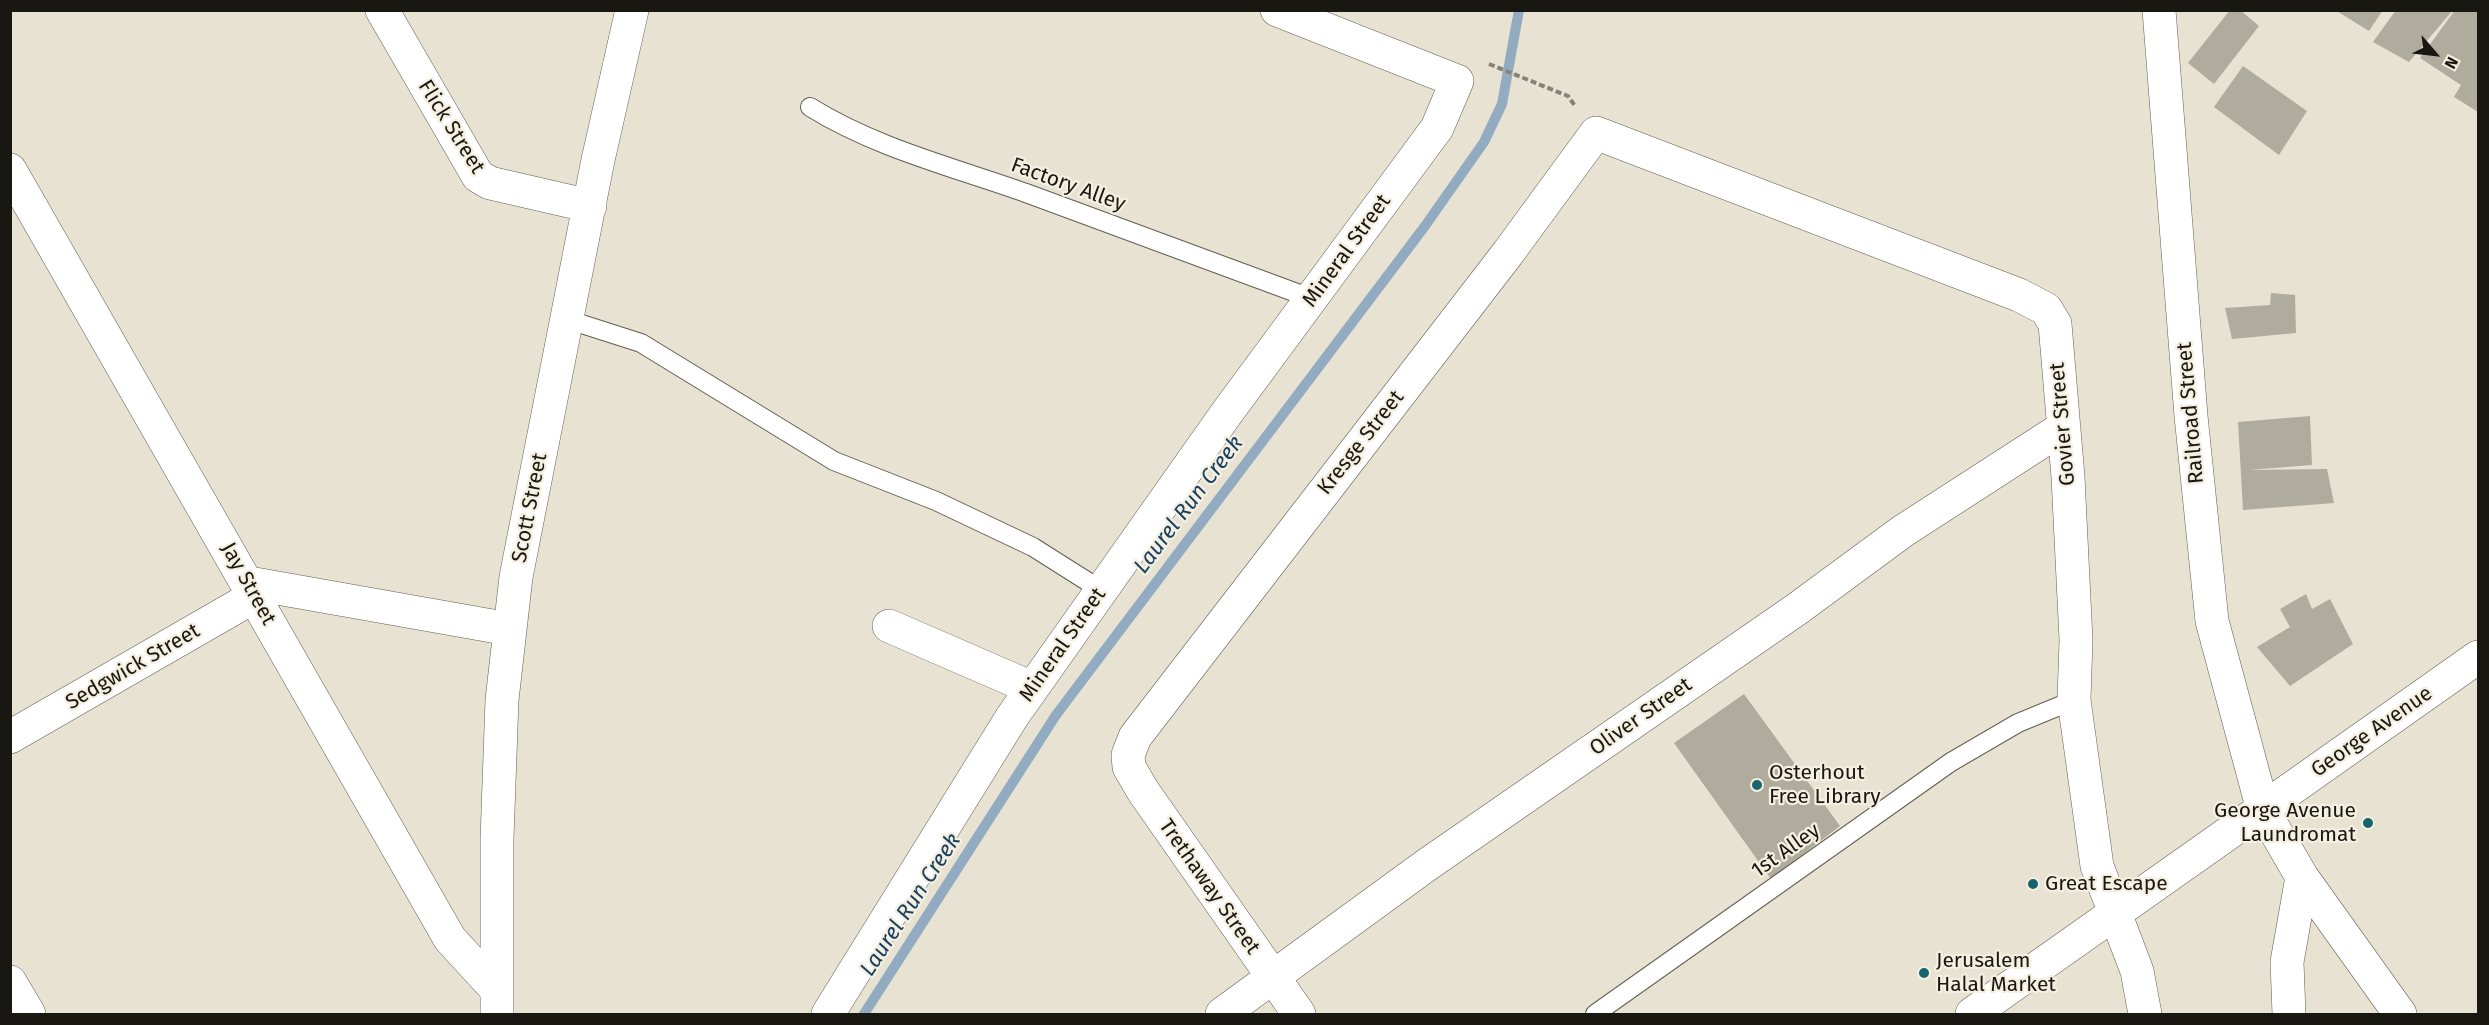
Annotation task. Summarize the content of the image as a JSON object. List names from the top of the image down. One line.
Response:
{"streets":{"street":["Flick Street","Mineral Street","Railroad Street","Govier Street","Kresge Street","Scott Street","Jay Street","Sedgwick Street","Oliver Street","George Avenue","Trethaway Street"],"lane":["Factory Alley","1st Alley"]},"crossings":[["Flick Street","Scott Street"],["Factory Alley","Mineral Street"],["Railroad Street","George Avenue"],["Govier Street","Kresge Street"],["Govier Street","Oliver Street"],["Govier Street","George Avenue"],["Govier Street","1st Alley"],["Kresge Street","Trethaway Street"],["Scott Street","Jay Street"],["Jay Street","Sedgwick Street"],["Oliver Street","Trethaway Street"]],"water":["Laurel Run Creek"],"places":["Osterhout Free Library","George Avenue Laundromat","Great Escape","Jerusalem Halal Market"],"north":"bottom right"}
